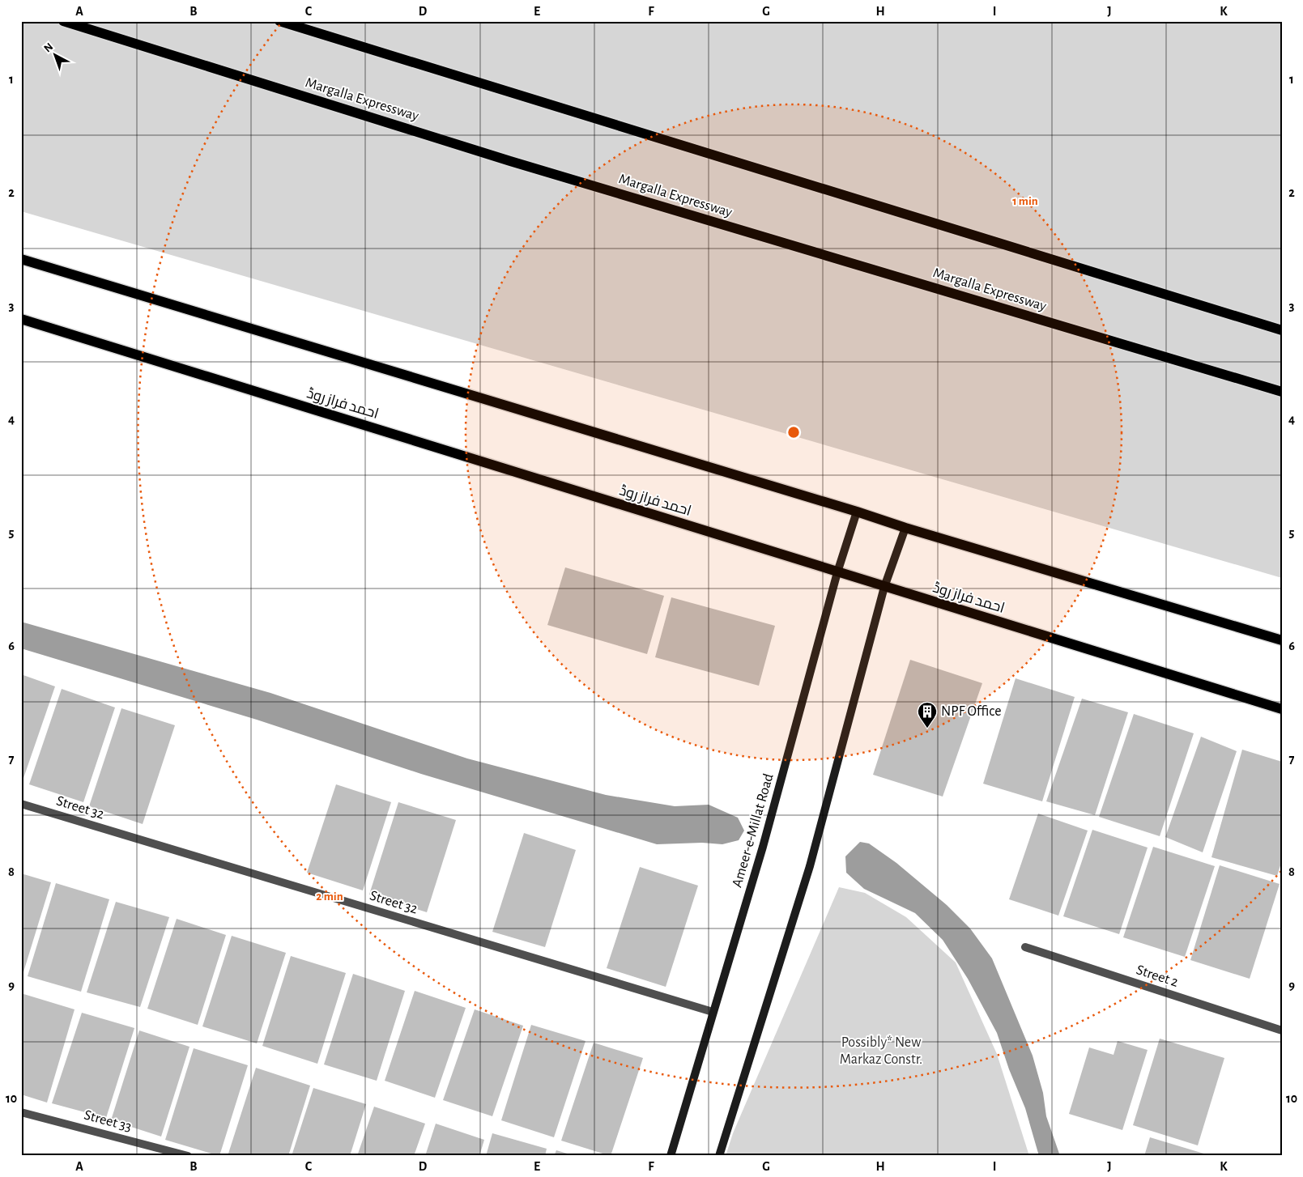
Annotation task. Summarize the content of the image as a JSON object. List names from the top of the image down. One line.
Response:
{"streets":{"main road":["Margalla Expressway","احمد فراز روڈ","Ameer-e-Millat Road"],"street":["Street 32","Street 2","Street 33"]},"crossings":[["احمد فراز روڈ","Ameer-e-Millat Road"],["Street 32","Ameer-e-Millat Road"]],"parks":["Possibly* New Markaz Constr."],"places":{"building":["NPF Office"]},"north":"top left","grid":{"columns":["A","B","C","D","E","F","G","H","I","J","K"],"rows":["1","2","3","4","5","6","7","8","9","10"]},"rings":["1 min","2 min"]}
